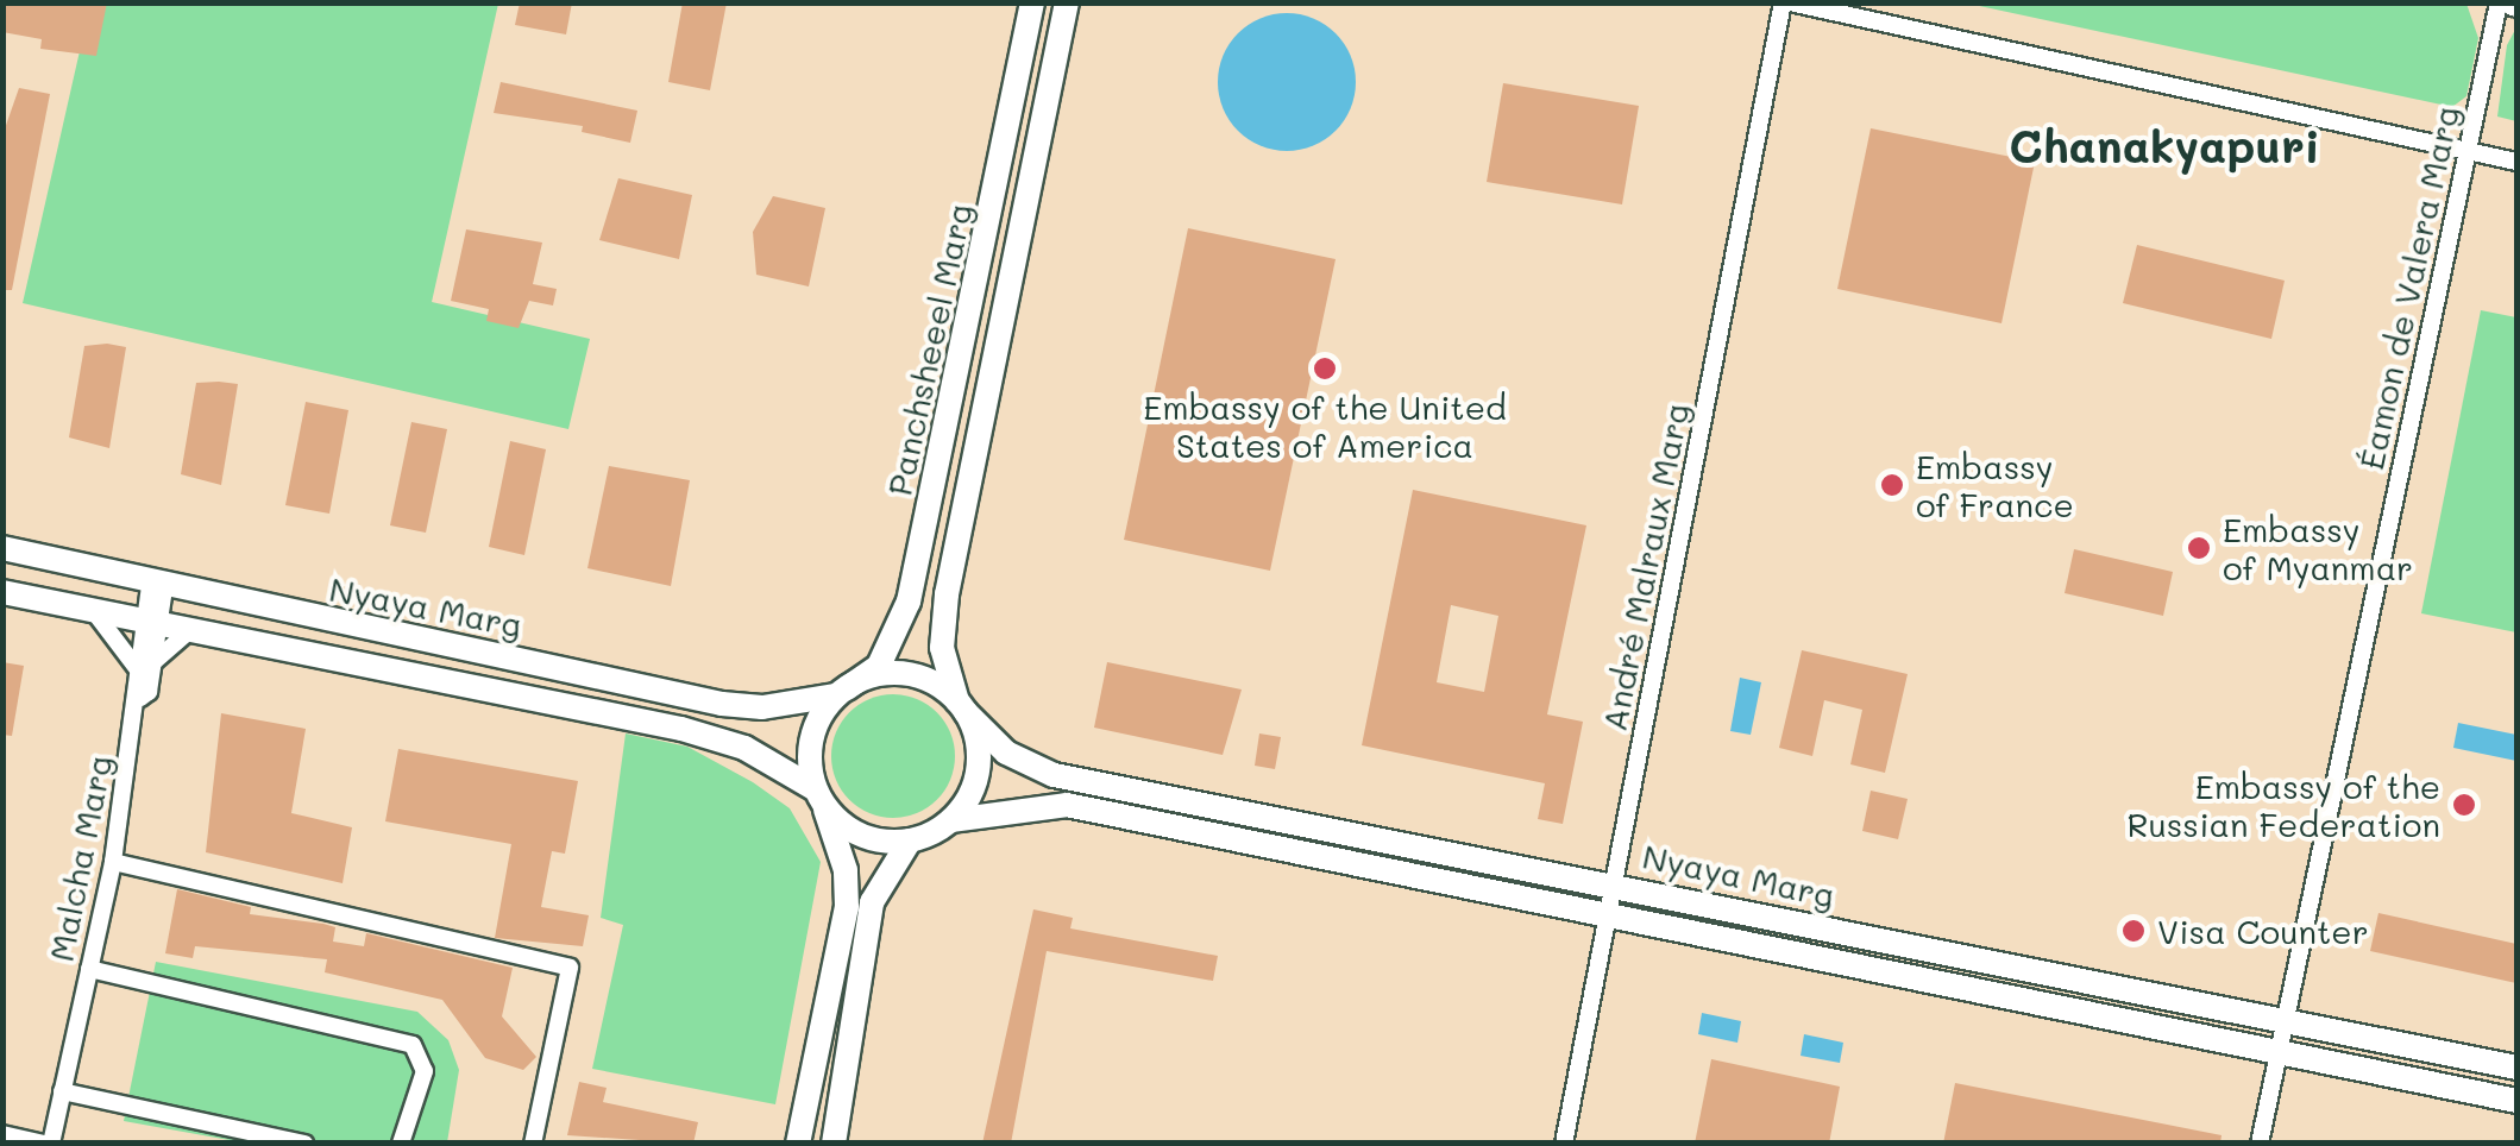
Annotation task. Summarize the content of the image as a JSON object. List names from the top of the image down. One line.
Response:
{"streets":{"street":["Éamon de Valera Marg","Panchsheeel Marg","André Malraux Marg","Nyaya Marg","Malcha Marg"]},"crossings":[["Éamon de Valera Marg","Nyaya Marg"],["Panchsheeel Marg","Nyaya Marg"],["André Malraux Marg","Nyaya Marg"],["Nyaya Marg","Malcha Marg"]],"districts":["Chanakyapuri"],"places":["Embassy of the United States of America","Embassy of France","Embassy of Myanmar","Embassy of the Russian Federation","Visa Counter"]}
